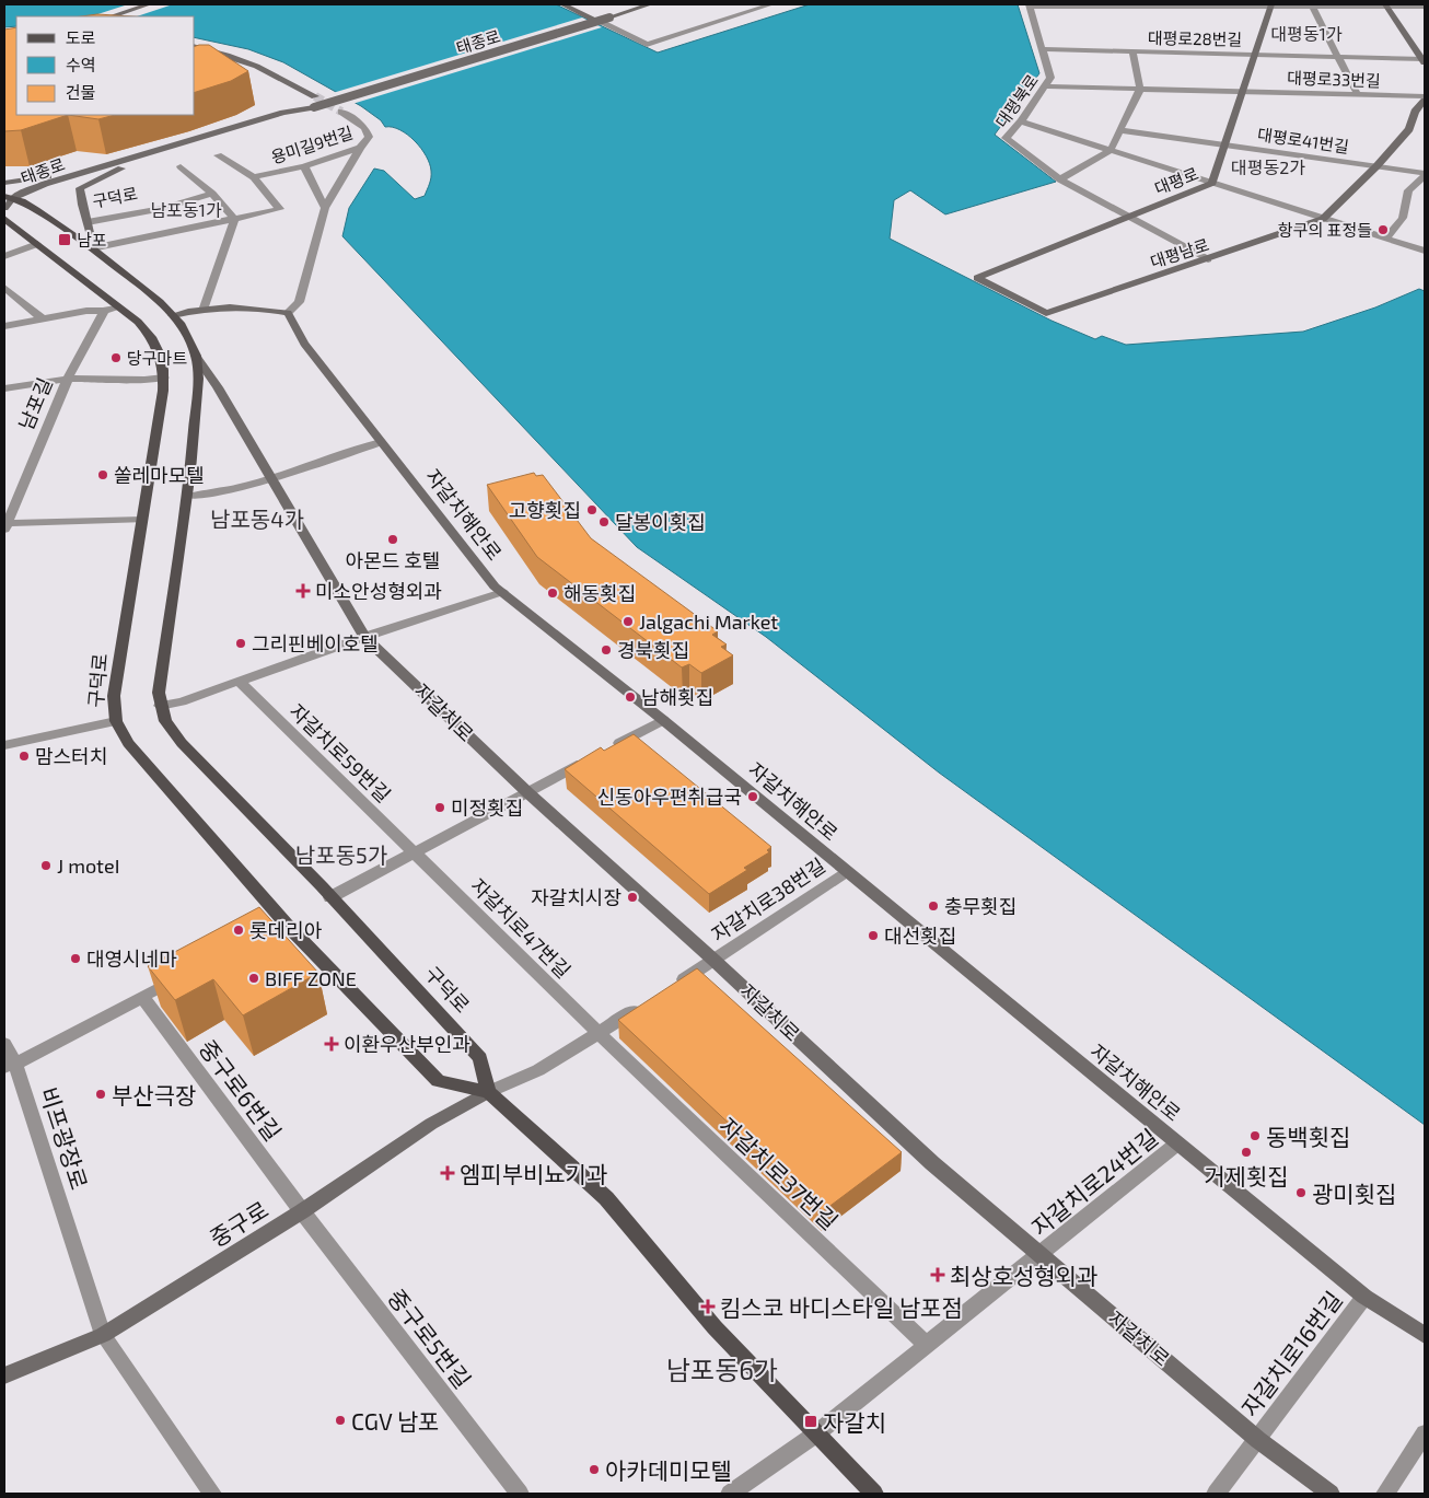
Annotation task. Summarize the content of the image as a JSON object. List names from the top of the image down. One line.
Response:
{"streets":{"main road":["태종로","대평로","구덕로","대평남로","자갈치해안로","자갈치로","중구로"],"street":["대평로28번길","대평로33번길","대평북로","대평로41번길","용미길9번길","남포길","자갈치로59번길","자갈치로38번길","자갈치로47번길","중구로6번길","비프광장로","자갈치로37번길","자갈치로24번길","중구로5번길","자갈치로16번길"]},"crossings":[["대평로28번길","대평로33번길"],["대평로28번길","대평북로"],["대평로28번길","대평로"],["태종로","구덕로"],["대평로33번길","대평북로"],["대평로33번길","대평로"],["대평로33번길","대평남로"],["대평북로","대평로"],["대평북로","대평남로"],["대평로41번길","대평로"],["대평로41번길","대평남로"],["대평로","대평남로"],["구덕로","자갈치로"],["구덕로","자갈치로24번길"],["구덕로","중구로"],["자갈치해안로","자갈치로38번길"],["자갈치해안로","자갈치로24번길"],["자갈치해안로","자갈치로16번길"],["자갈치로","자갈치로38번길"],["자갈치로","자갈치로24번길"],["자갈치로","자갈치로16번길"],["자갈치로59번길","자갈치로47번길"],["자갈치로47번길","자갈치로37번길"],["중구로6번길","중구로"],["중구로6번길","중구로5번길"],["비프광장로","중구로"],["자갈치로37번길","자갈치로24번길"],["중구로","중구로5번길"]],"districts":["대평동1가","대평동2가","남포동1가","남포동4가","남포동5가","남포동6가"],"places":{"other":["항구의 표정들","당구마트","쏠레마모텔","고향횟집","달봉이횟집","아몬드 호텔","해동횟집","Jalgachi Market","그리핀베이호텔","경북횟집","남해횟집","맘스터치","신동아우편취급국","미정횟집","J moteI","자갈치시장","충무횟집","롯데리아","대선횟집","대영시네마","BIFF ZONE","부산극장","동백횟집","거제횟집","광미횟집","CGV 남포","아카데미모텔"],"transit":["남포","자갈치"],"health":["미소안성형외과","이환우산부인과","엠피부비뇨기과","최상호성형외과","킴스코 바디스타일 남포점"]},"legend":["도로","수역","건물"]}
